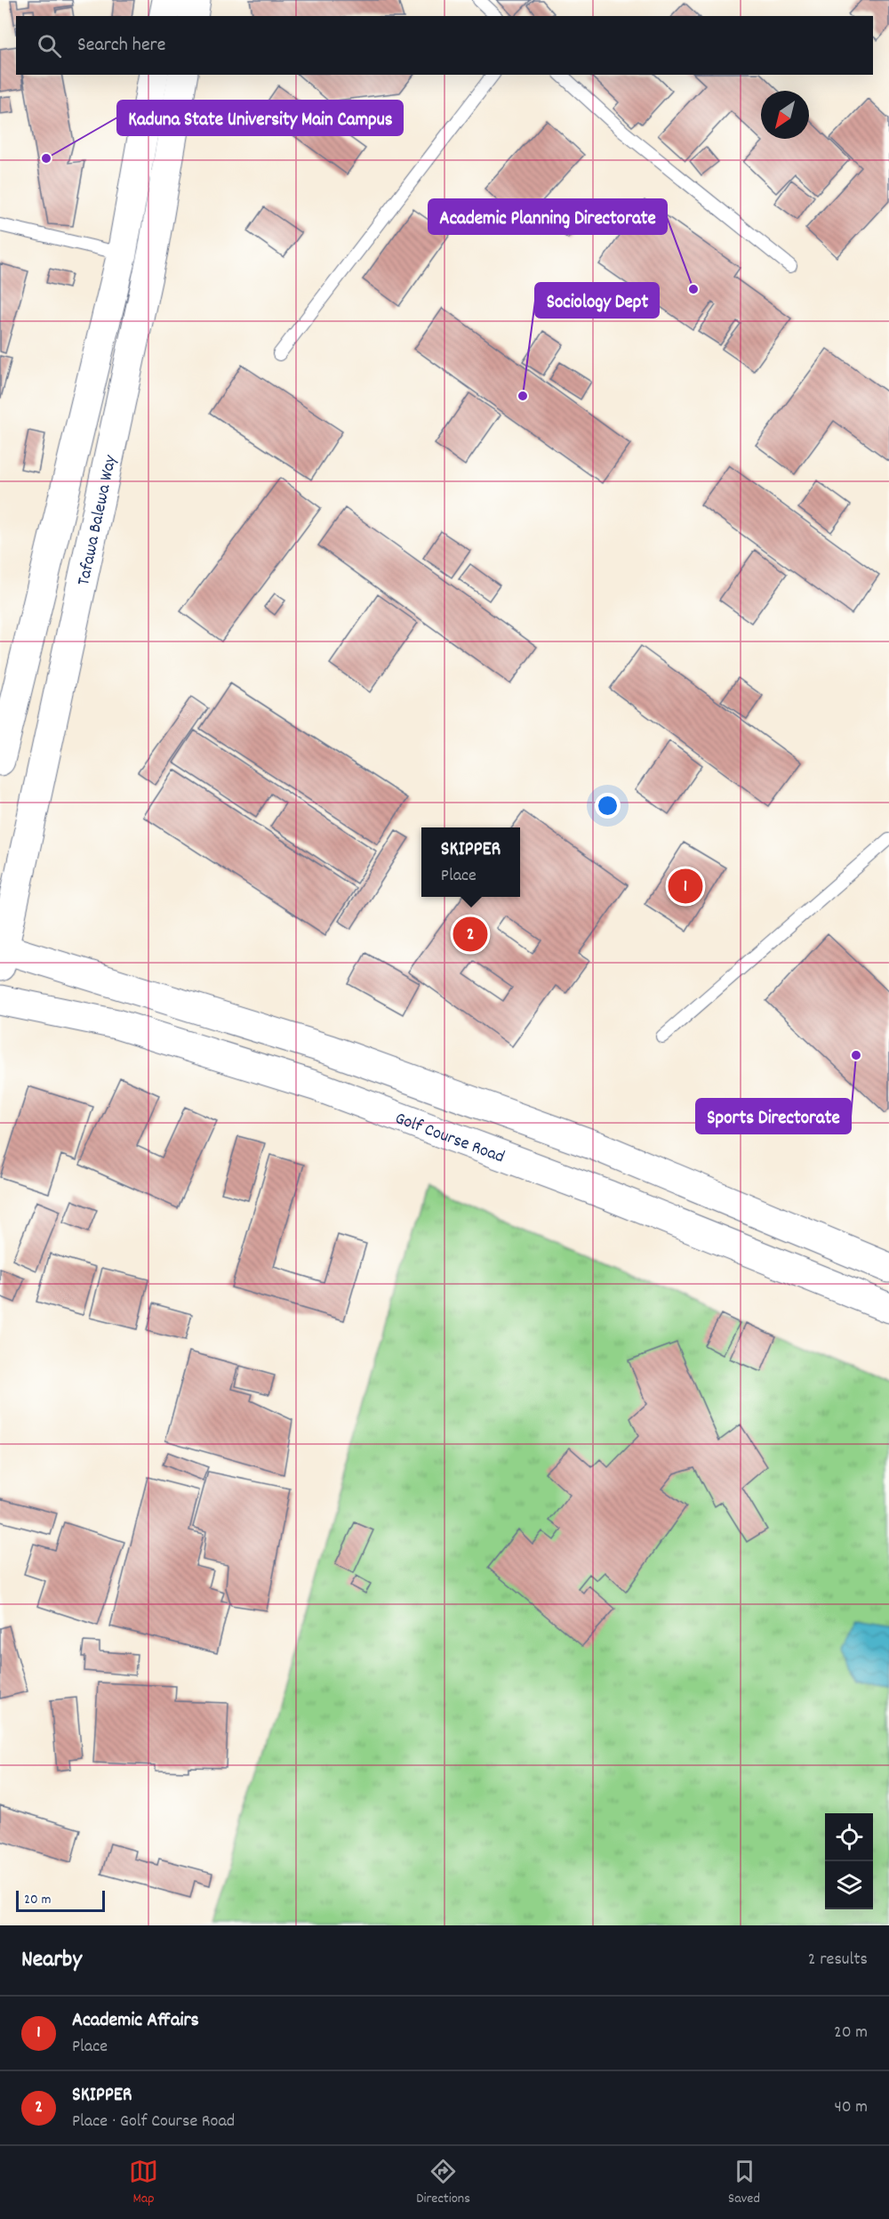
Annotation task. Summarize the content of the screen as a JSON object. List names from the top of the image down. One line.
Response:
{"streets":{"street":["Tafawa Balewa Way","Golf Course Road"]},"places":["Kaduna State University Main Campus","Academic Planning Directorate","Sociology Dept","Sports Directorate"],"scale_bar":"20 m","north":"bottom left","page":{"search":"Search here","popup":["SKIPPER","Place"],"pins":["1","2"],"scale":"20 m","heading":["Nearby","2 results"],"list":[{"mark":"1","name":"Academic Affairs","note":"Place","value":"20 m"},{"mark":"2","name":"SKIPPER","note":"Place · Golf Course Road","value":"40 m"}],"nav":["Map","Directions","Saved"]}}
